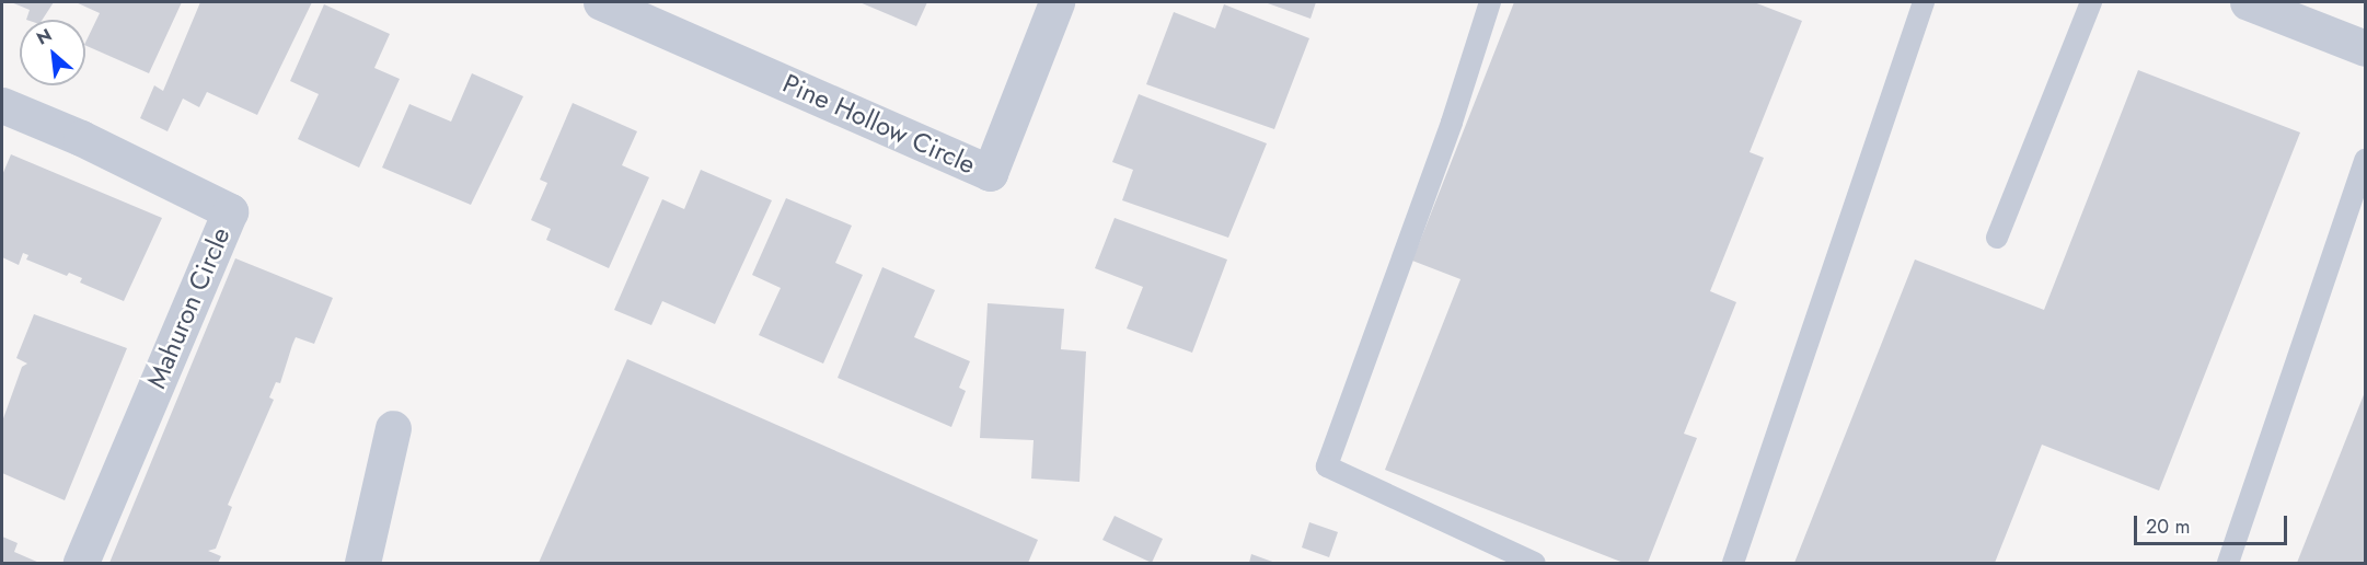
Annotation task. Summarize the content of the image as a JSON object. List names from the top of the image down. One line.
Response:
{"streets":{"street":["Pine Hollow Circle","Mahuron Circle"]},"scale_bar":"20 m","north":"top left"}
